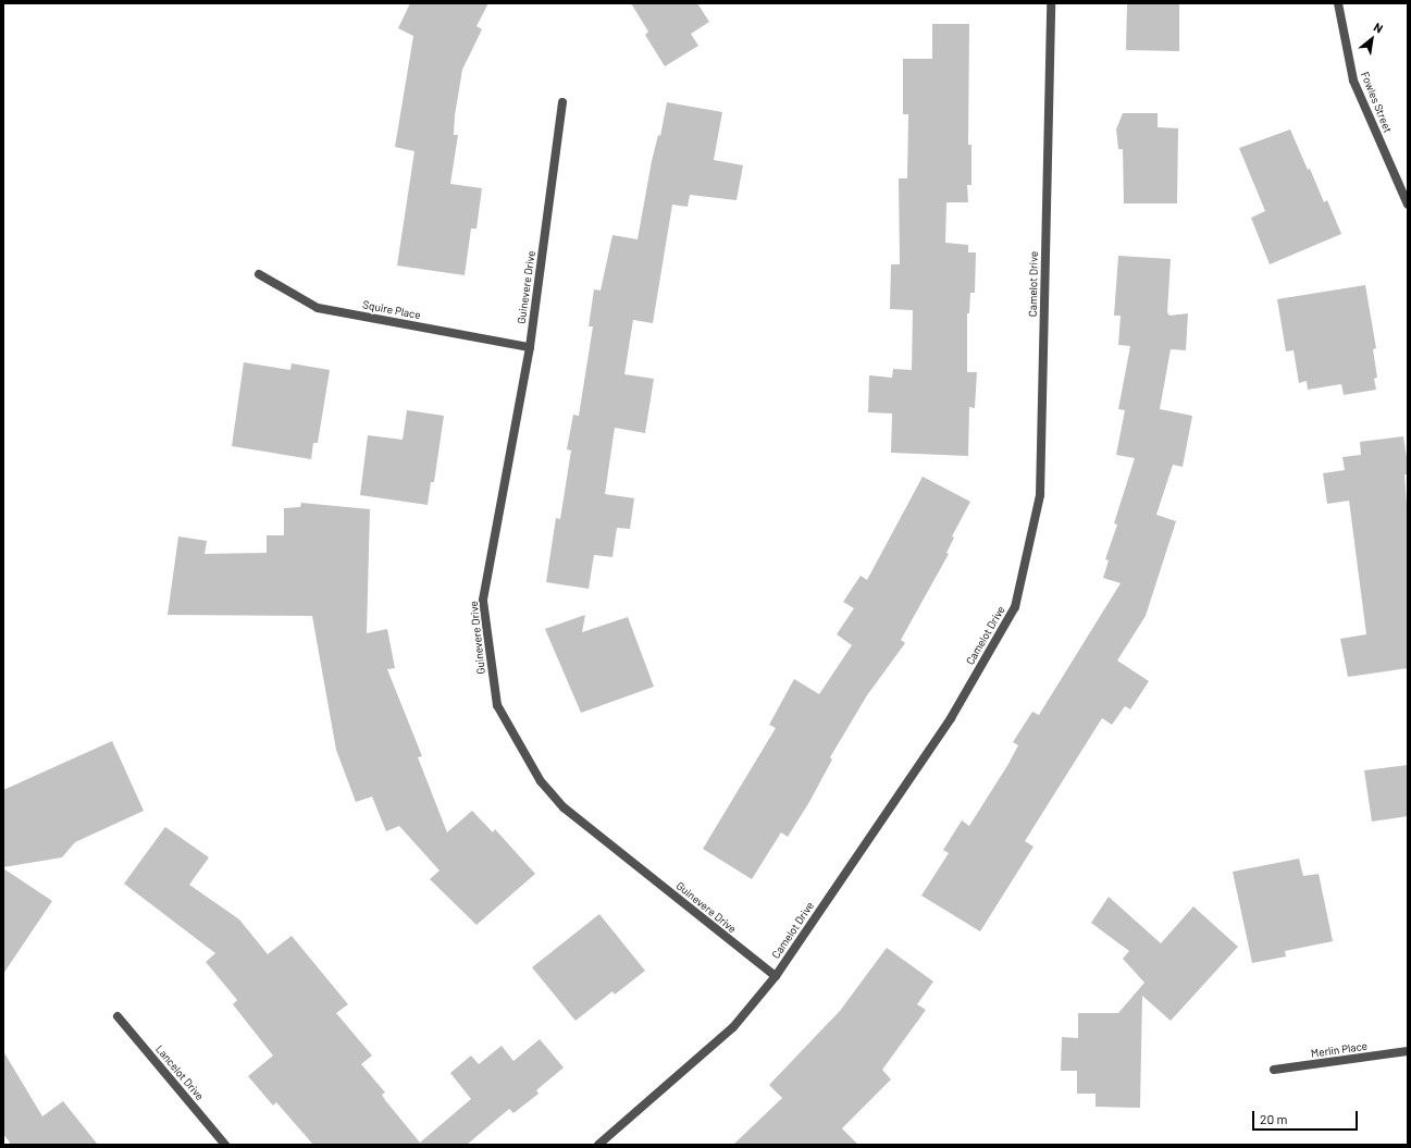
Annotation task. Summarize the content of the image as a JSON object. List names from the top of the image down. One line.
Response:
{"streets":{"street":["Fowles Street","Camelot Drive","Guinevere Drive","Squire Place","Merlin Place","Lancelot Drive"]},"crossings":[["Camelot Drive","Guinevere Drive"],["Guinevere Drive","Squire Place"]],"scale_bar":"20 m","north":"top right"}
